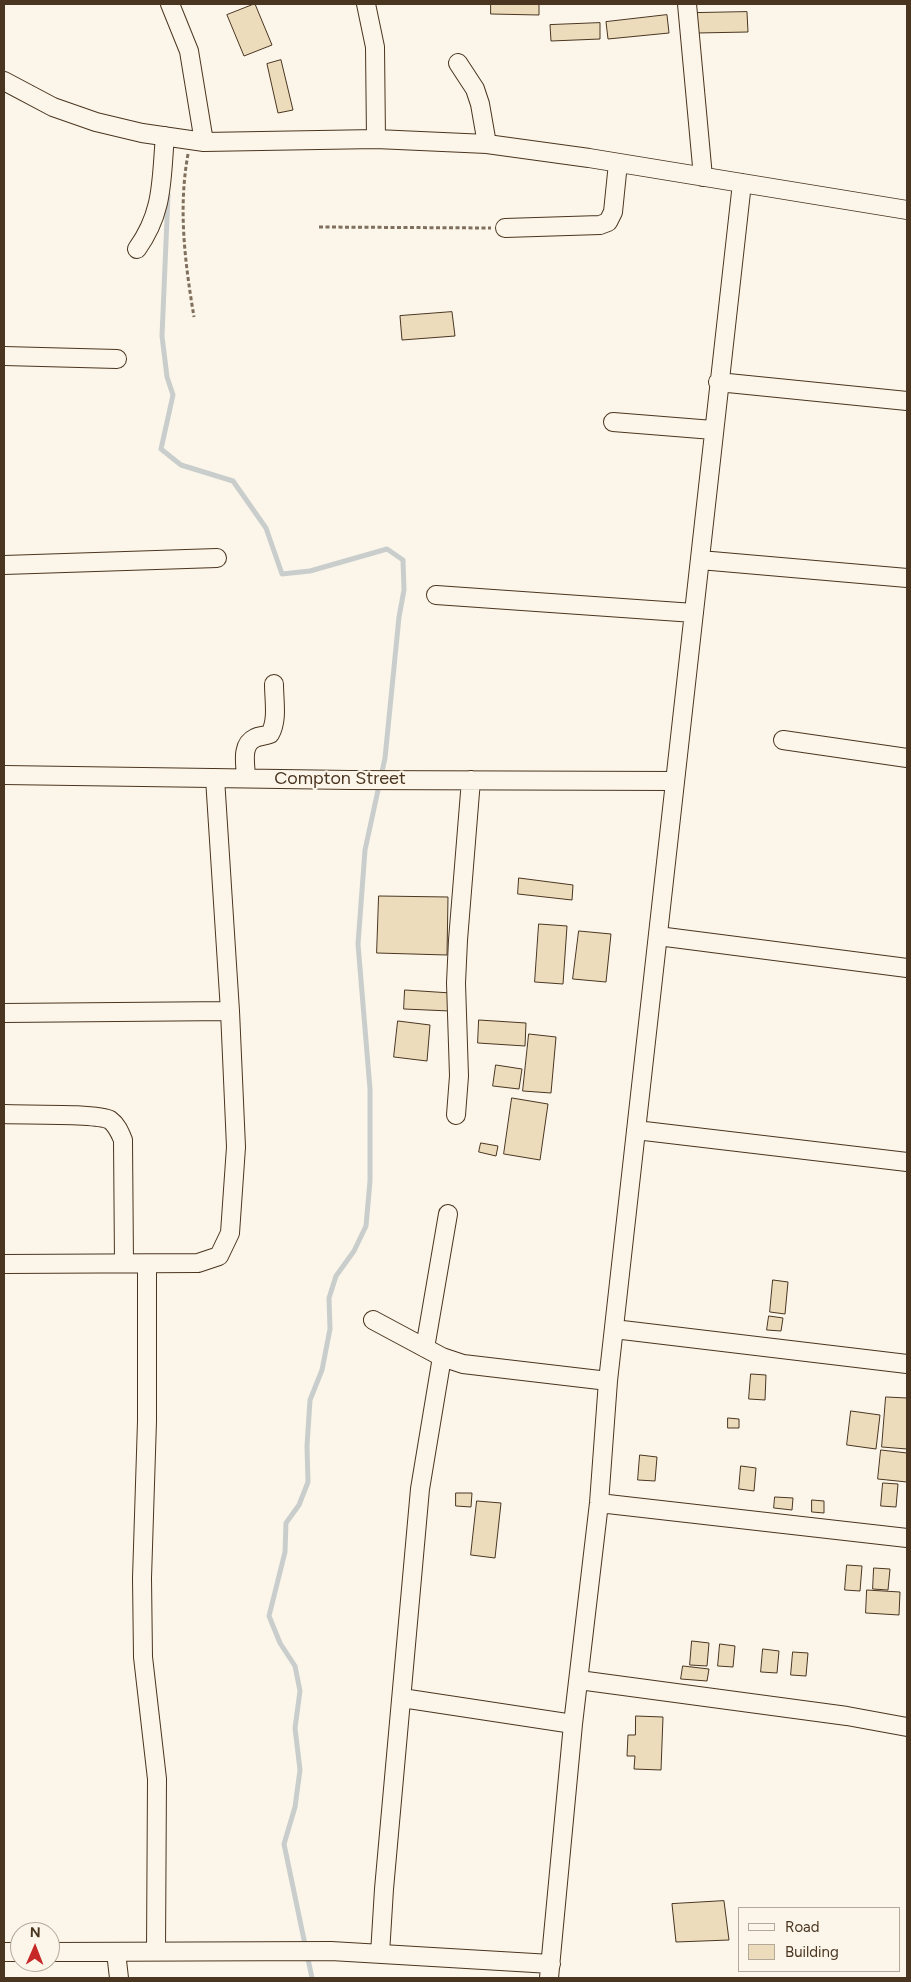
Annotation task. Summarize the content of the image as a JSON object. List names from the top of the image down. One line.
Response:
{"streets":{"street":["Compton Street"]},"legend":["Road","Building"],"north":"top"}
